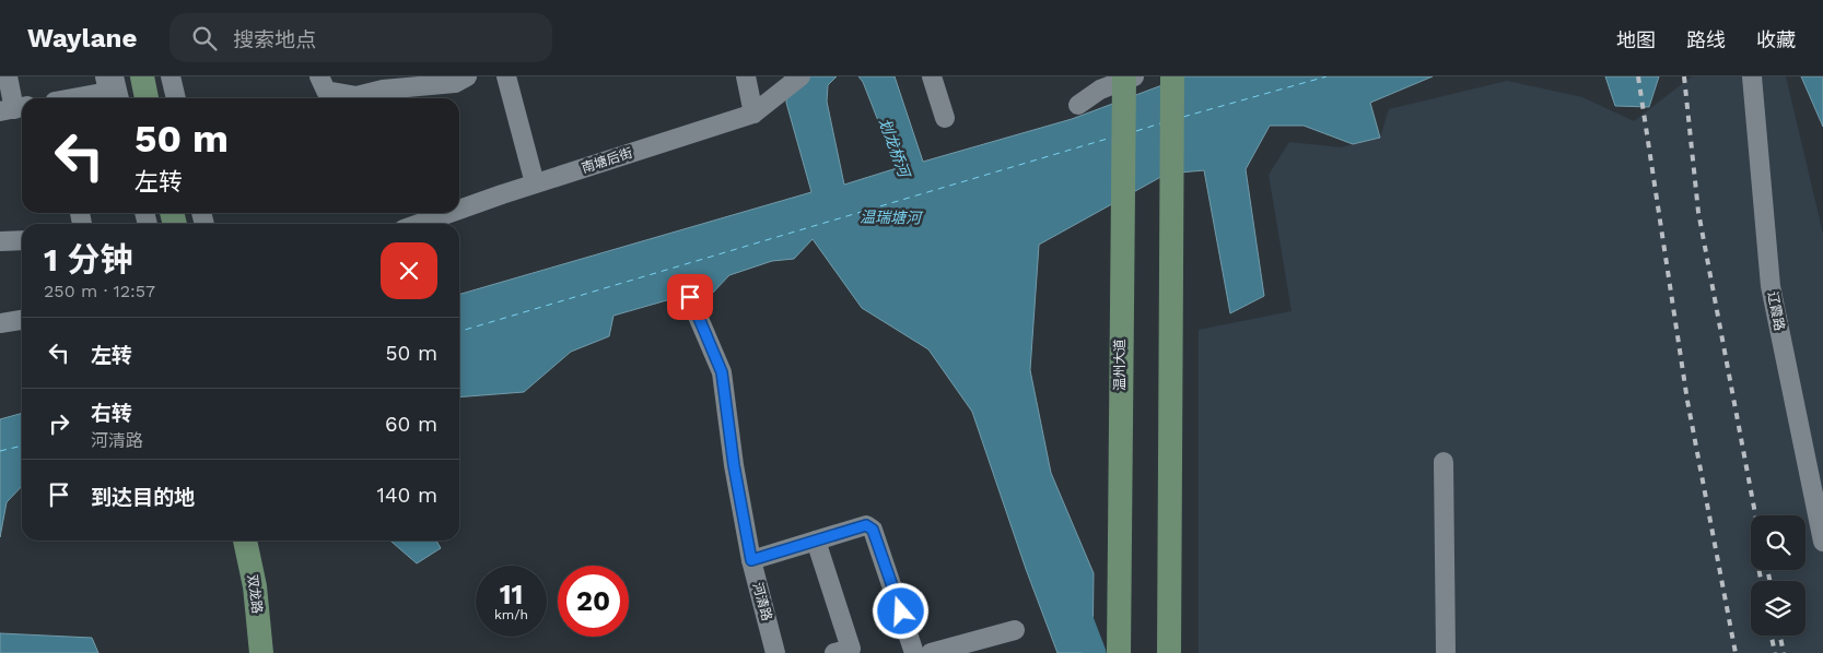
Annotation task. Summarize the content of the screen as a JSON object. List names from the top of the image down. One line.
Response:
{"streets":{"main road":["温州大道","双龙路"],"street":["南塘后街","辽霞路","河清路"]},"water":["划龙桥河","温瑞塘河"],"page":{"header":"Waylane","search":"搜索地点","nav":["地图","路线","收藏"],"turn":["50 m","左转"],"heading":["1 分钟","250 m · 12:57"],"list":[{"name":"左转","value":"50 m"},{"name":"右转","note":"河清路","value":"60 m"},{"name":"到达目的地","value":"140 m"}],"speed":"11 km/h","limit":"20"}}
